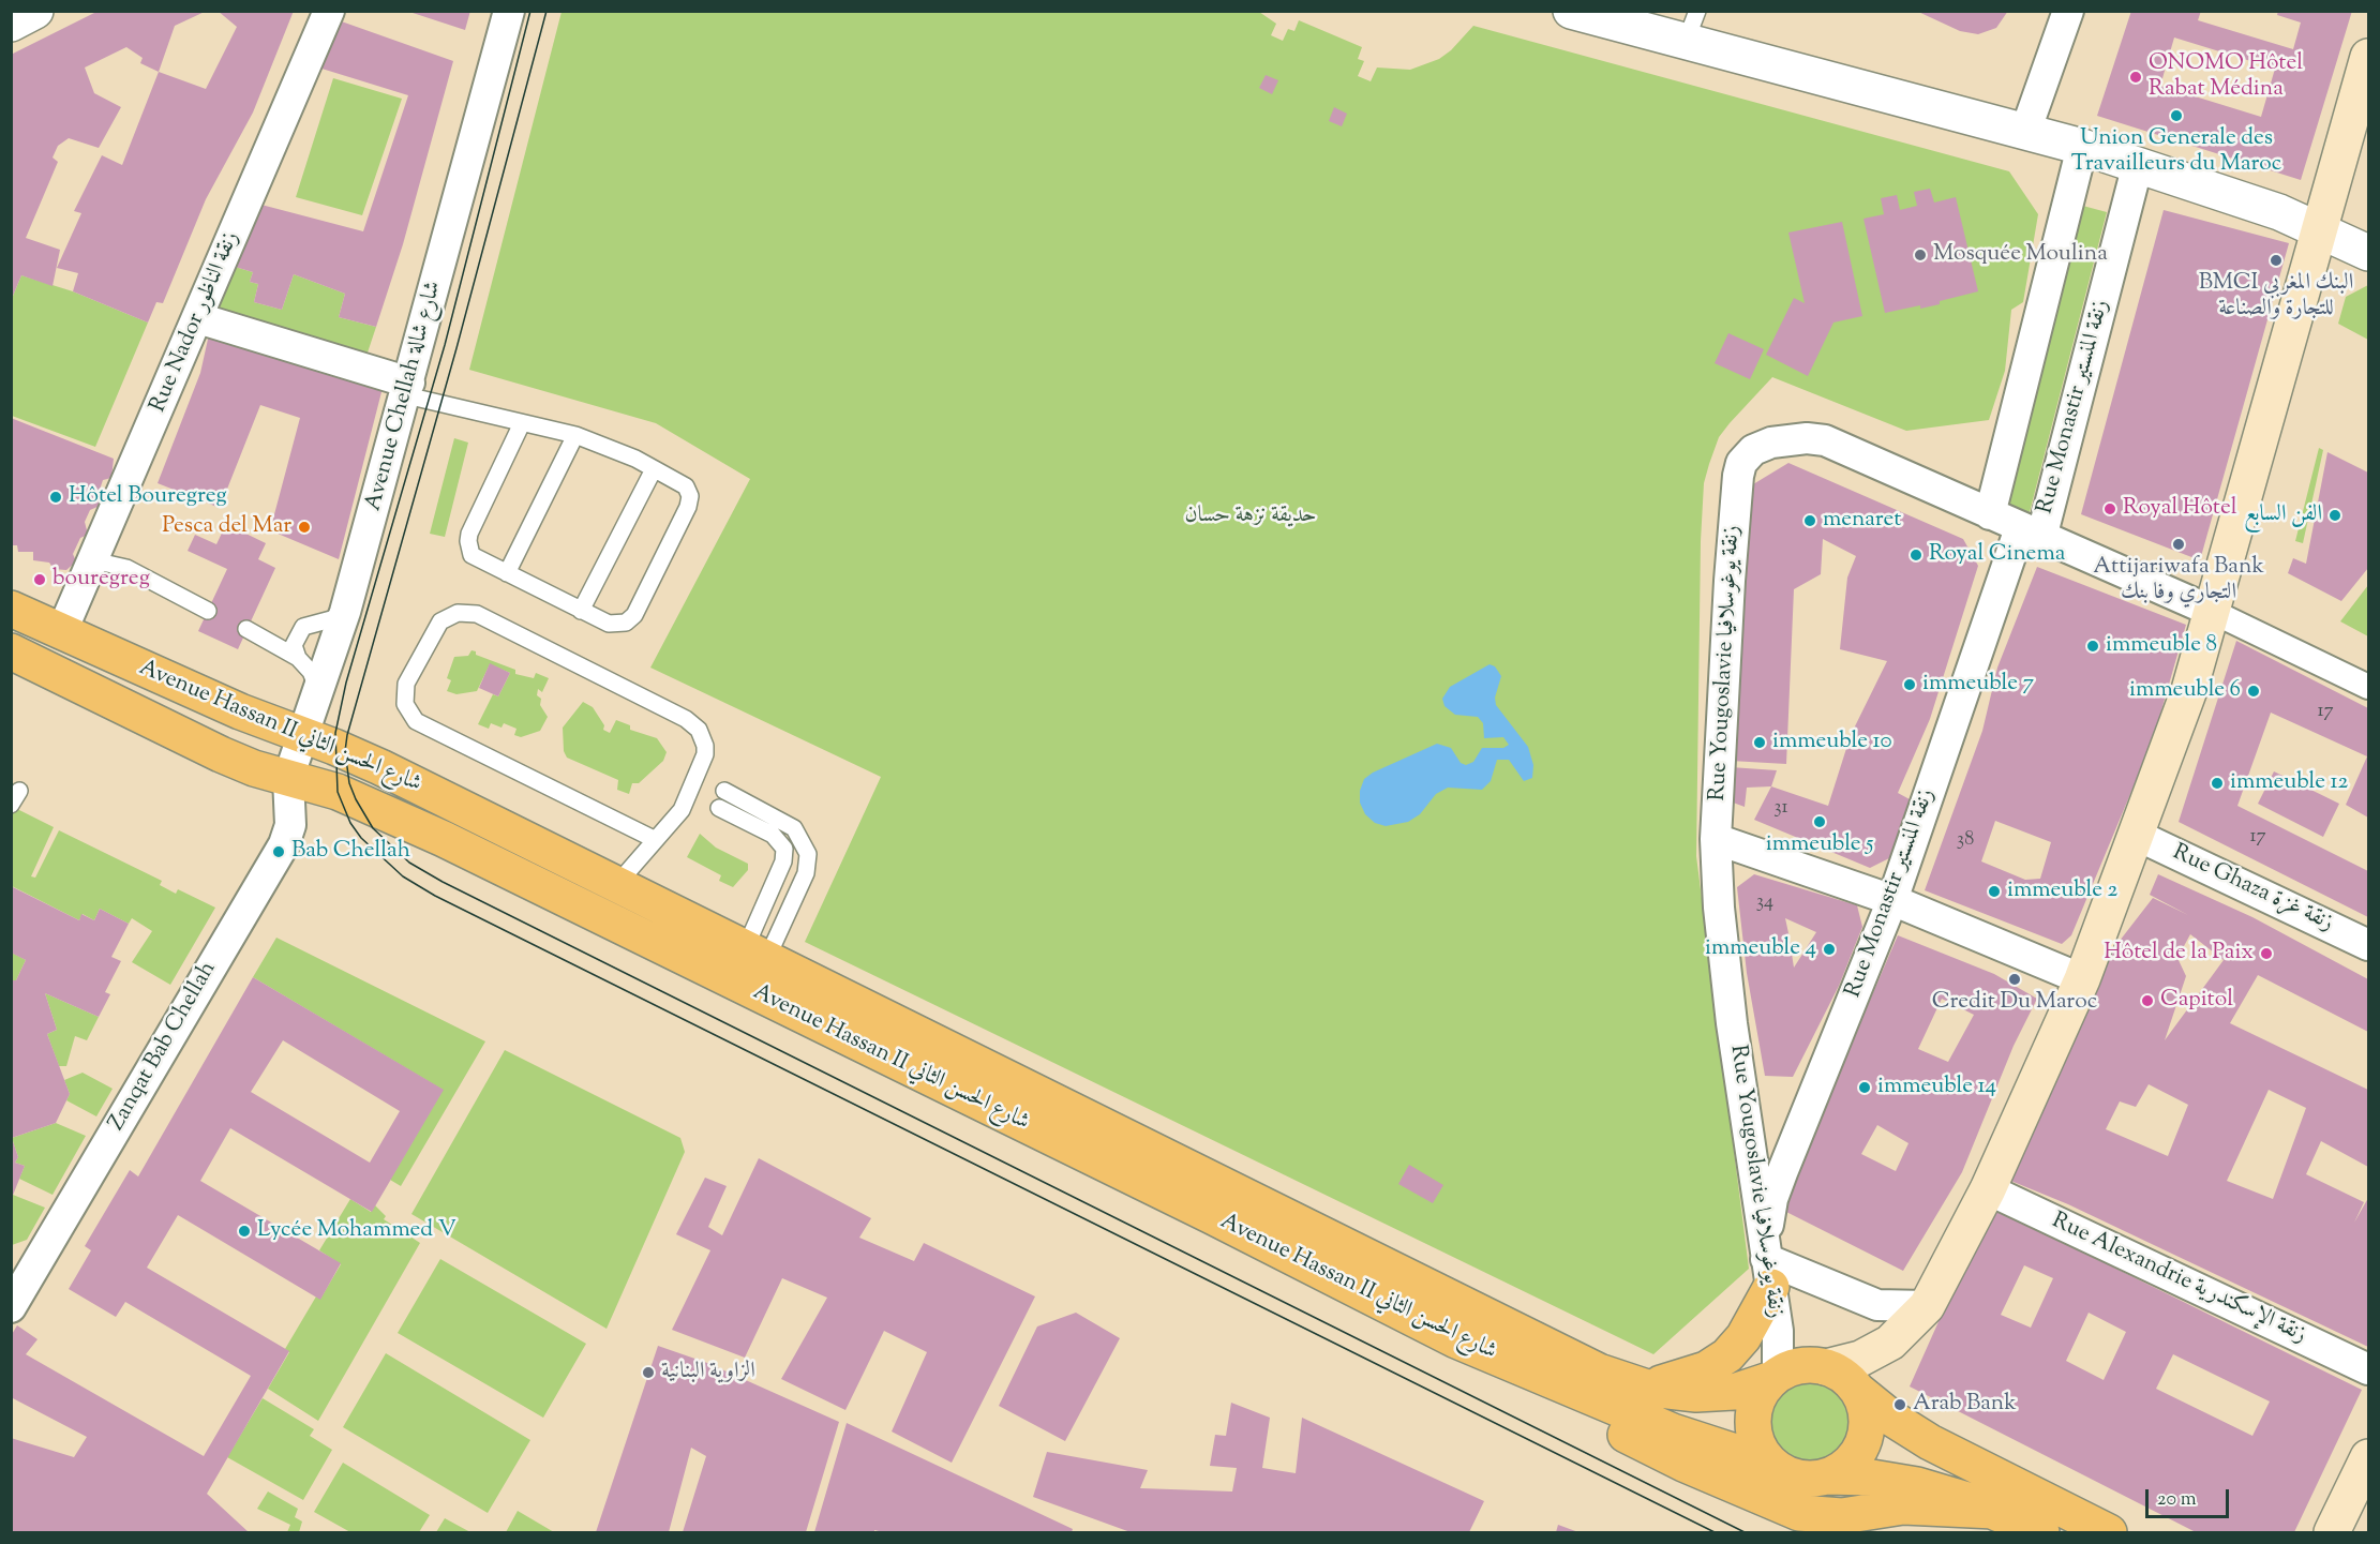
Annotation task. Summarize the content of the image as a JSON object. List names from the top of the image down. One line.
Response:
{"streets":{"main road":["Avenue Hassan II شارع الحسن الثاني"],"street":["Rue Nador زنقة الناظور","Avenue Chellah شارع شالة","Rue Monastir زنقة المنستير","Rue Yougoslavie زنقة يوغوسلافيا","Rue Ghaza زنقة غزة","Zanqat Bab Chellah","Rue Alexandrie زنقة الإسكندرية"]},"crossings":[["Rue Nador زنقة الناظور","Avenue Hassan II شارع الحسن الثاني"],["Avenue Chellah شارع شالة","Avenue Hassan II شارع الحسن الثاني"],["Avenue Chellah شارع شالة","Zanqat Bab Chellah"],["Rue Monastir زنقة المنستير","Rue Yougoslavie زنقة يوغوسلافيا"],["Rue Yougoslavie زنقة يوغوسلافيا","Avenue Hassan II شارع الحسن الثاني"],["Avenue Hassan II شارع الحسن الثاني","Zanqat Bab Chellah"]],"parks":["حديقة نزهة حسان"],"places":["ONOMO Hôtel Rabat Médina","Union Generale des Travailleurs du Maroc","Mosquée Moulina","BMCI البنك المغربي للتجارة والصناعة","Hôtel Bouregreg","Royal Hôtel","الفن السابع","menaret","Pesca del Mar","Attijariwafa Bank التجاري وفا بنك","Royal Cinema","bouregreg","immeuble 8","immeuble 7","immeuble 6","immeuble 10","immeuble 12","immeuble 5","Bab Chellah","immeuble 2","immeuble 4","Hôtel de la Paix","Credit Du Maroc","Capitol","immeuble 14","Lycée Mohammed V","الزاوية البنانية","Arab Bank"],"house_numbers":["17","31","17","38","34"],"scale_bar":"20 m"}
